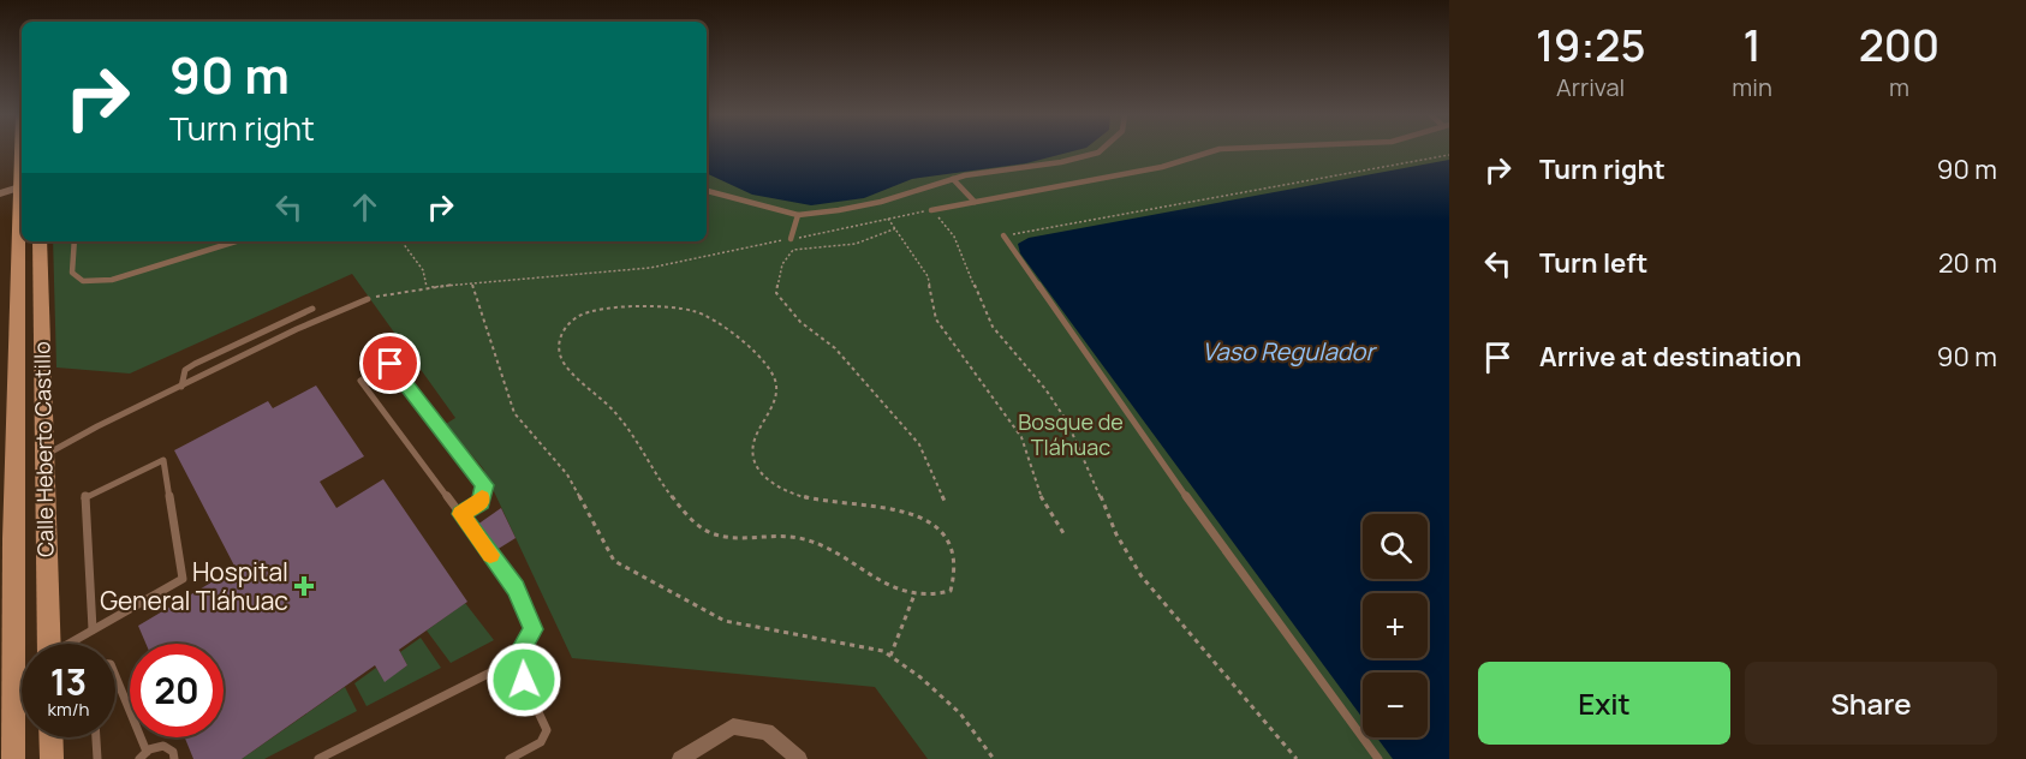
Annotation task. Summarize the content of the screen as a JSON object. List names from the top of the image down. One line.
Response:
{"streets":{"main road":["Calle Heberto Castillo"]},"water":["Vaso Regulador"],"parks":["Bosque de Tláhuac"],"places":{"health":["Hospital General Tláhuac"]},"page":{"eta":["19:25","Arrival","1","min","200","m"],"turn":["90 m","Turn right"],"list":[{"name":"Turn right","value":"90 m"},{"name":"Turn left","value":"20 m"},{"name":"Arrive at destination","value":"90 m"}],"map_buttons":["+","−"],"speed":"13 km/h","limit":"20","buttons":["Exit","Share"]}}
